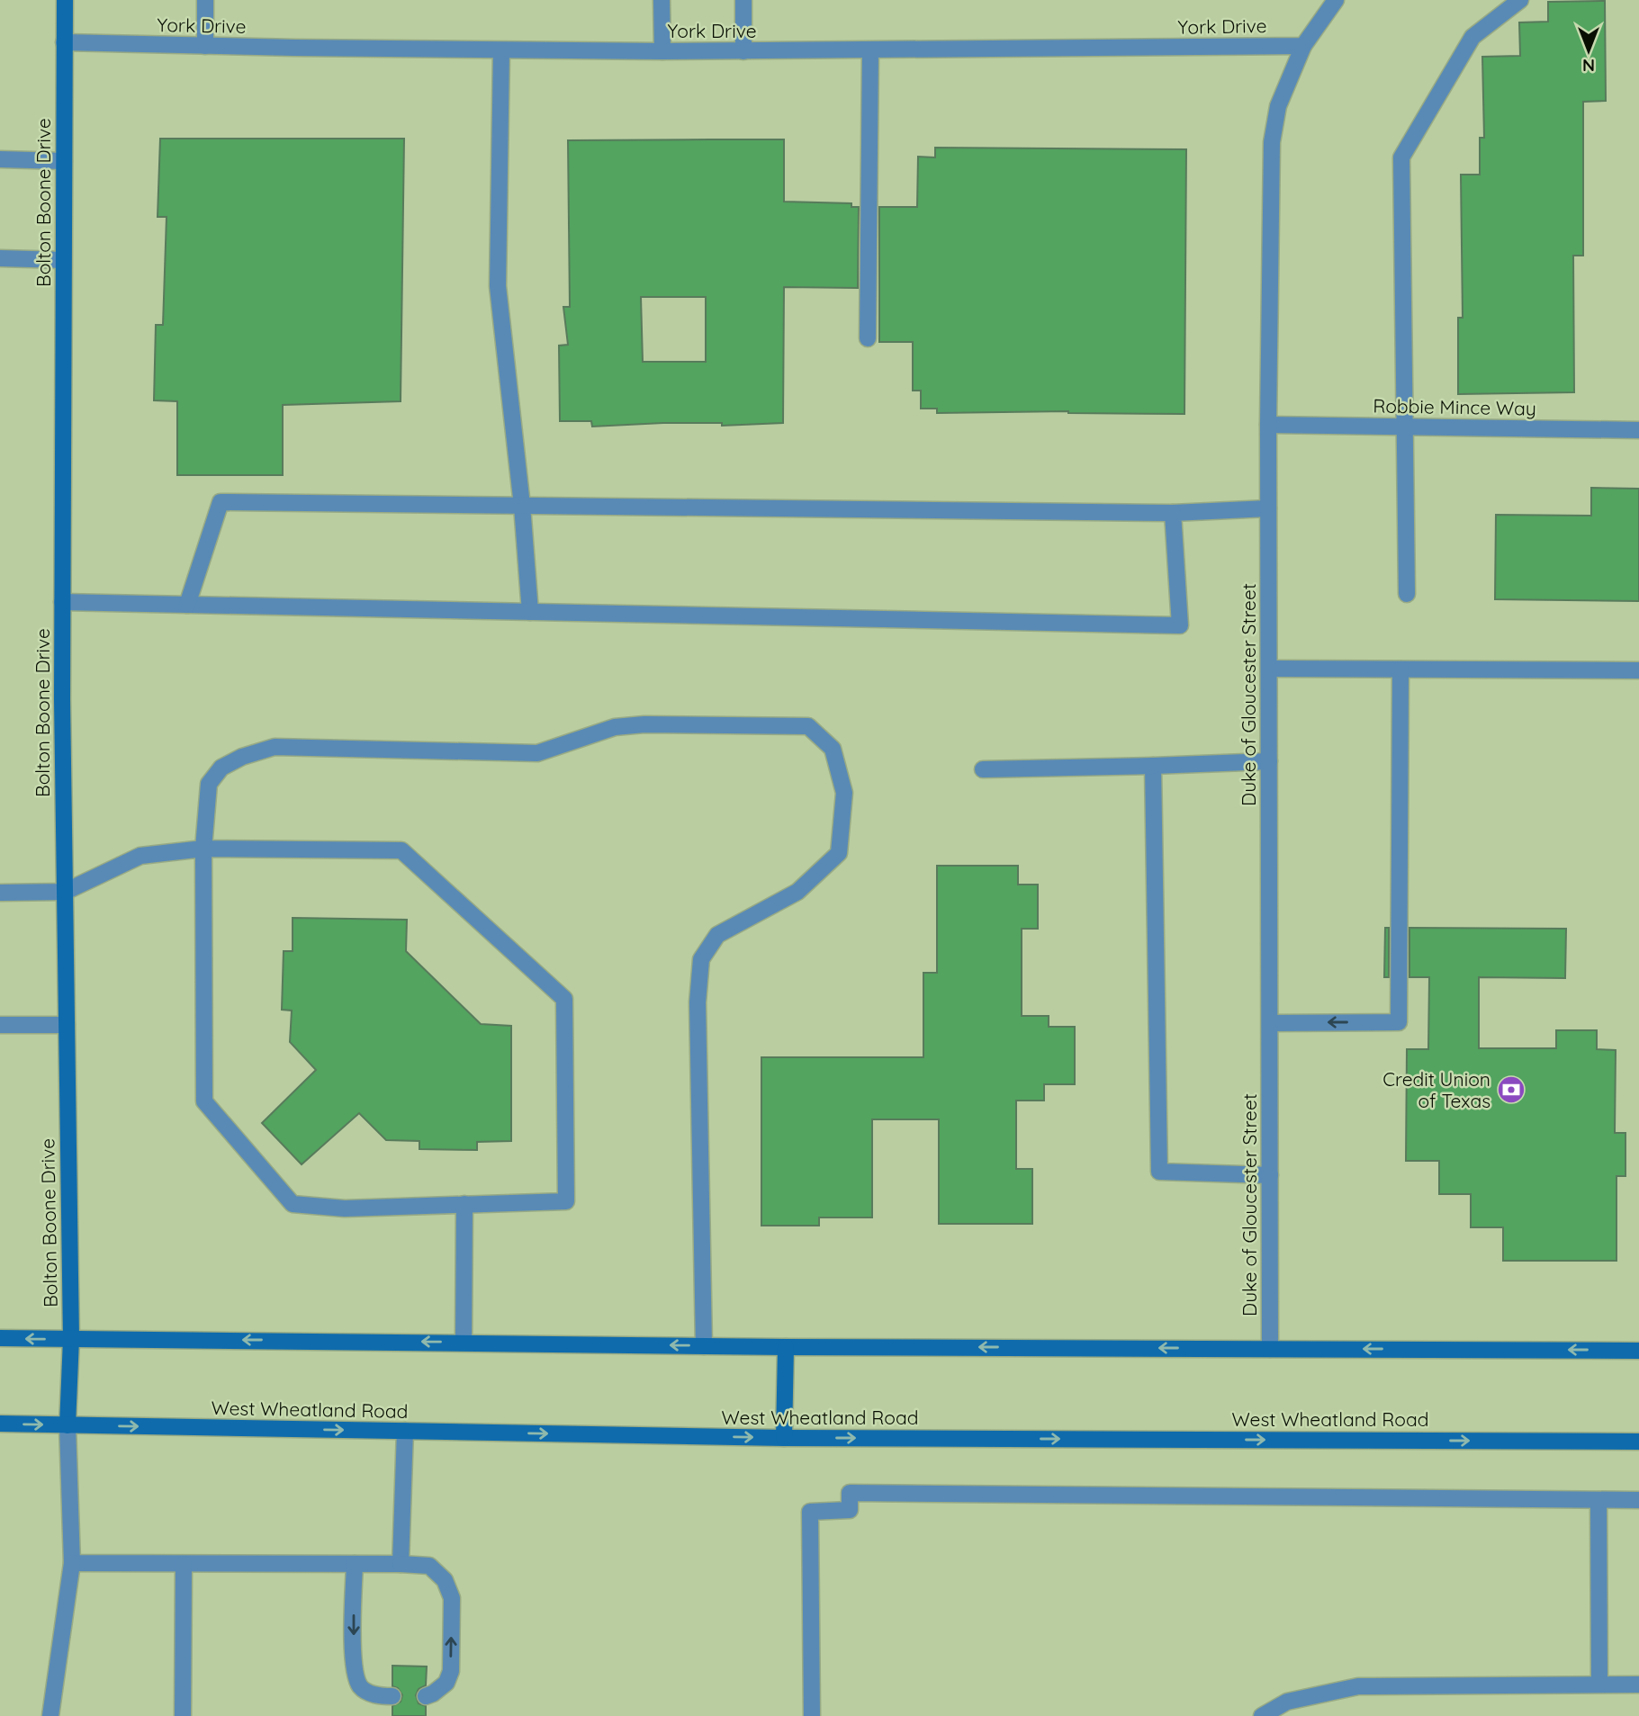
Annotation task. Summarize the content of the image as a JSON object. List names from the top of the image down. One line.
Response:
{"streets":{"main road":["Bolton Boone Drive","West Wheatland Road"],"street":["York Drive","Robbie Mince Way","Duke of Gloucester Street"]},"crossings":[["York Drive","Bolton Boone Drive"],["York Drive","Duke of Gloucester Street"],["Bolton Boone Drive","West Wheatland Road"],["Robbie Mince Way","Duke of Gloucester Street"]],"places":{"bank":["Credit Union of Texas"]},"north":"bottom"}
